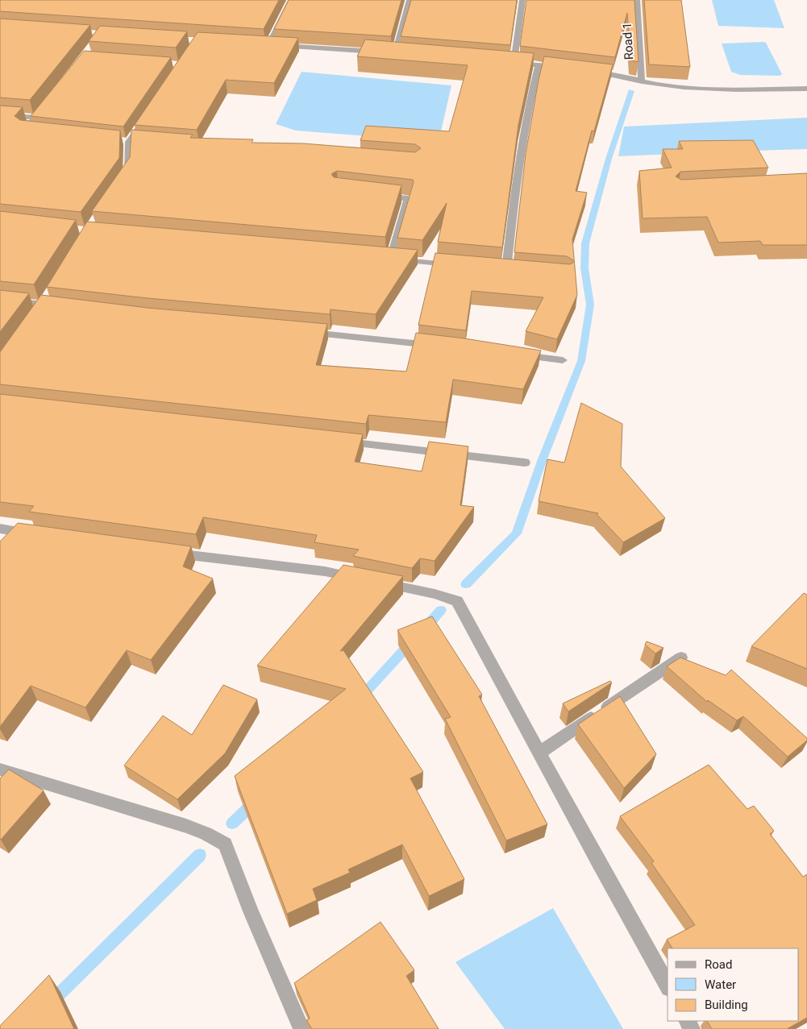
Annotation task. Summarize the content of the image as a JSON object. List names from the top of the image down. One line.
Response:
{"streets":{"street":["Road 1"]},"legend":["Road","Water","Building"]}
